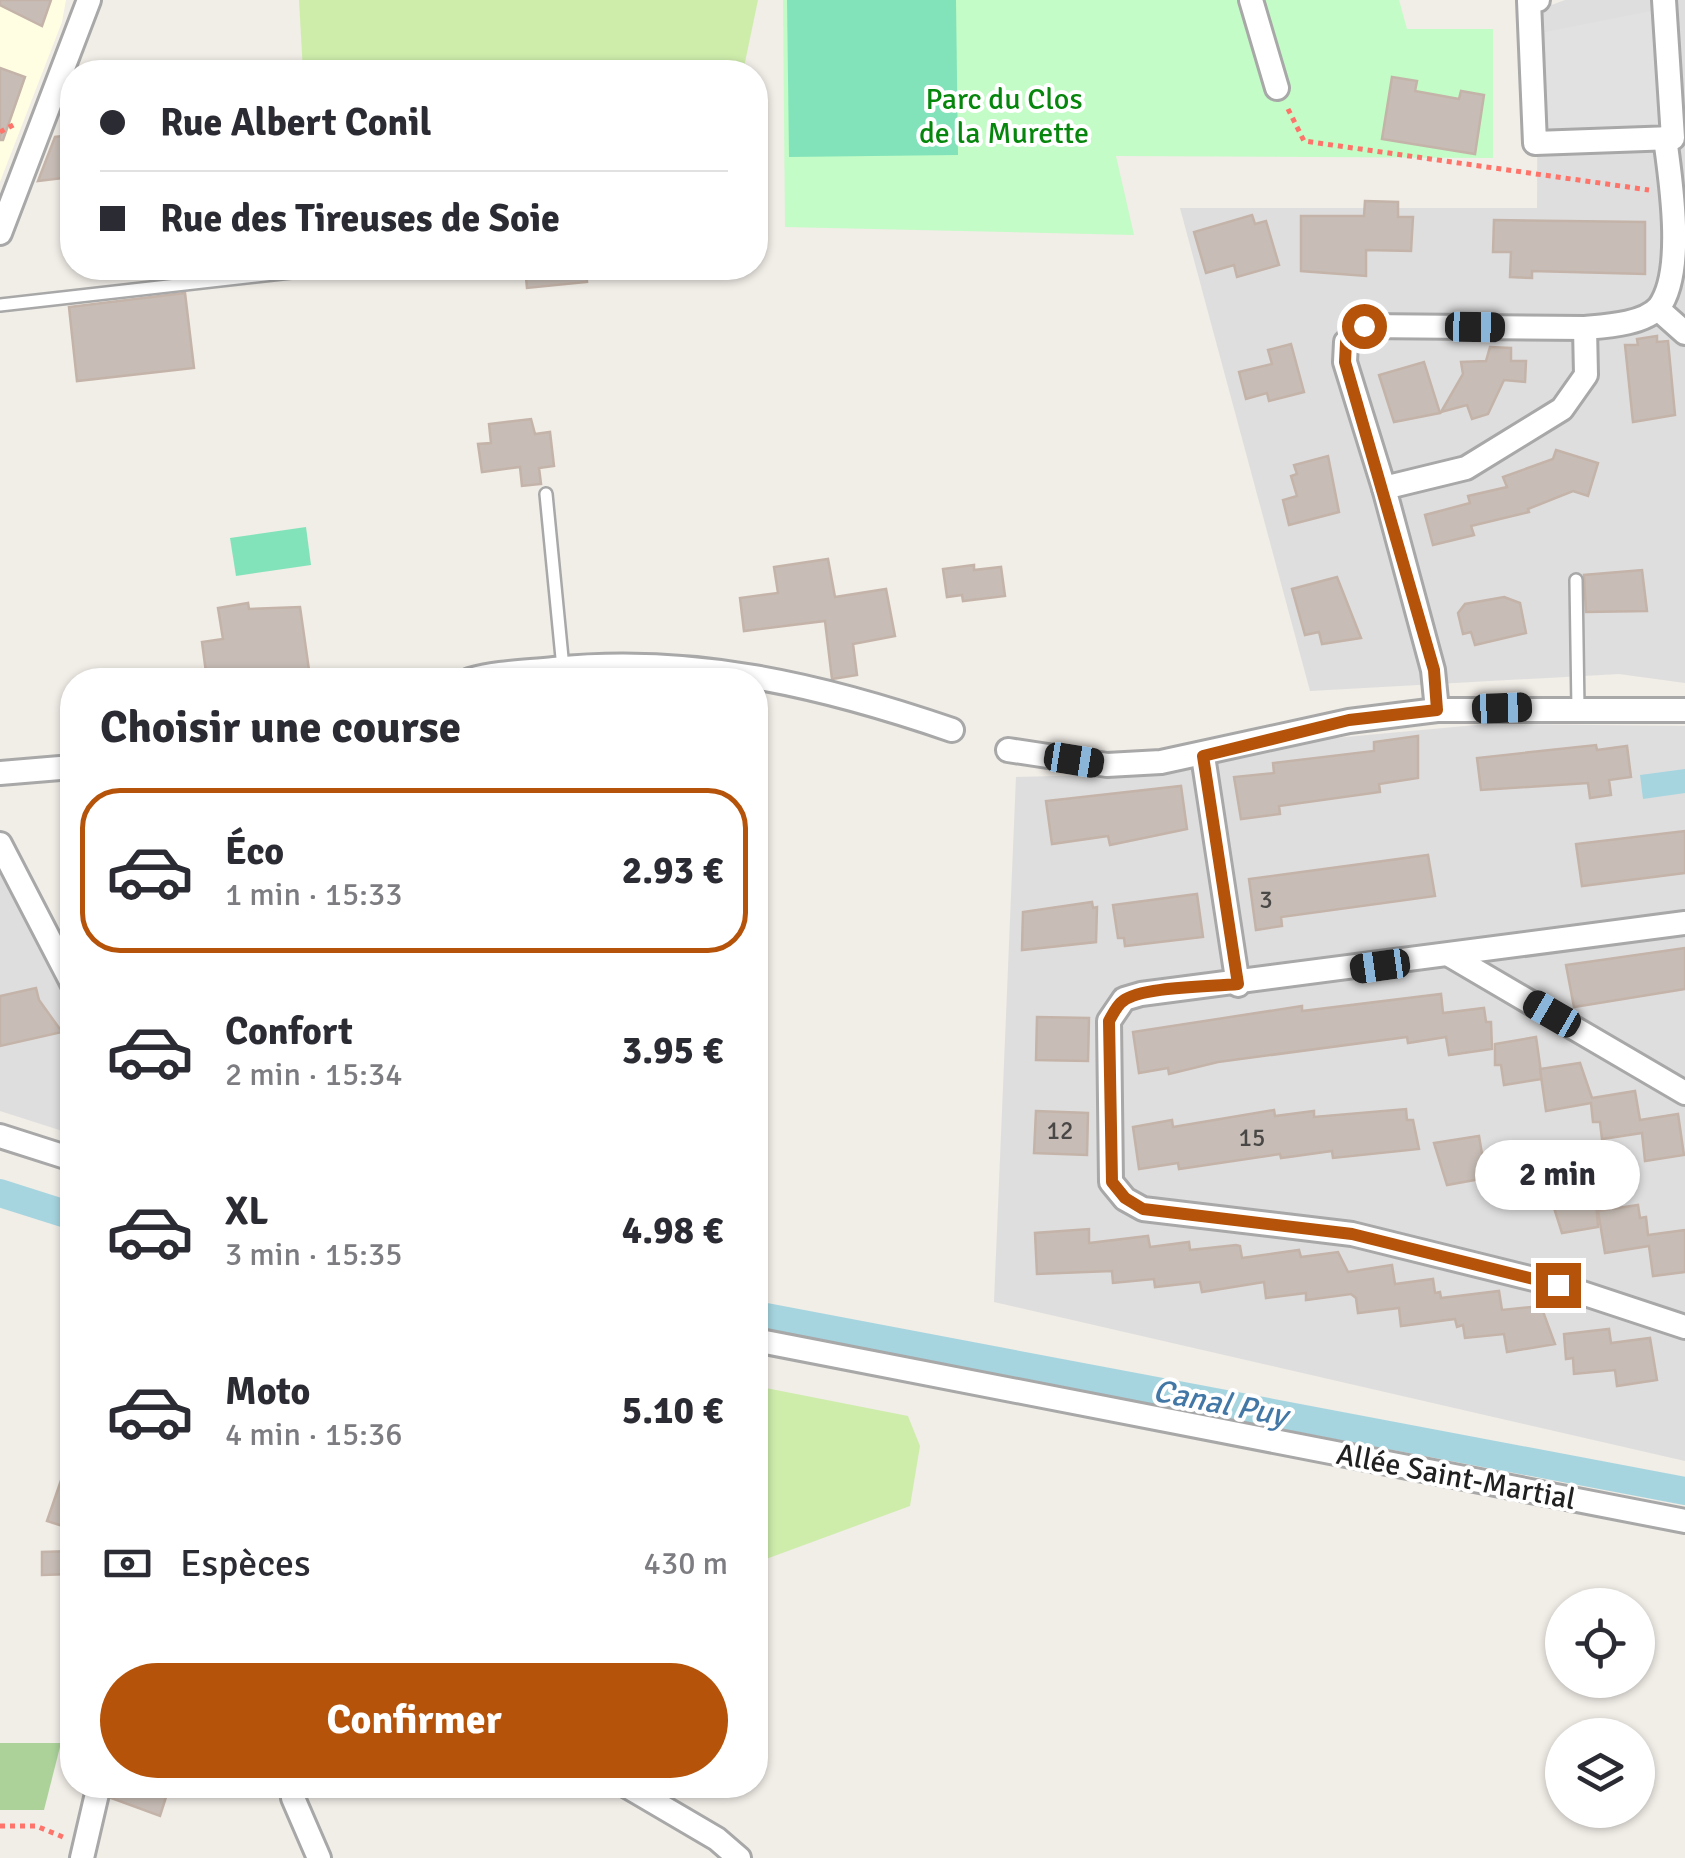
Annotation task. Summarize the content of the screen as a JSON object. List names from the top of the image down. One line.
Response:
{"streets":{"street":["Allée Saint-Martial"]},"water":["Canal Puy"],"parks":["Parc du Clos de la Murette"],"house_numbers":["3","12","15"],"page":{"banner":["Rue Albert Conil","Rue des Tireuses de Soie"],"heading":"Choisir une course","list":[{"name":"Éco","note":"1 min · 15:33","value":"2.93 €"},{"name":"Confort","note":"2 min · 15:34","value":"3.95 €"},{"name":"XL","note":"3 min · 15:35","value":"4.98 €"},{"name":"Moto","note":"4 min · 15:36","value":"5.10 €"}],"bubble":"2 min","pay":["Espèces","430 m"],"buttons":"Confirmer"}}
